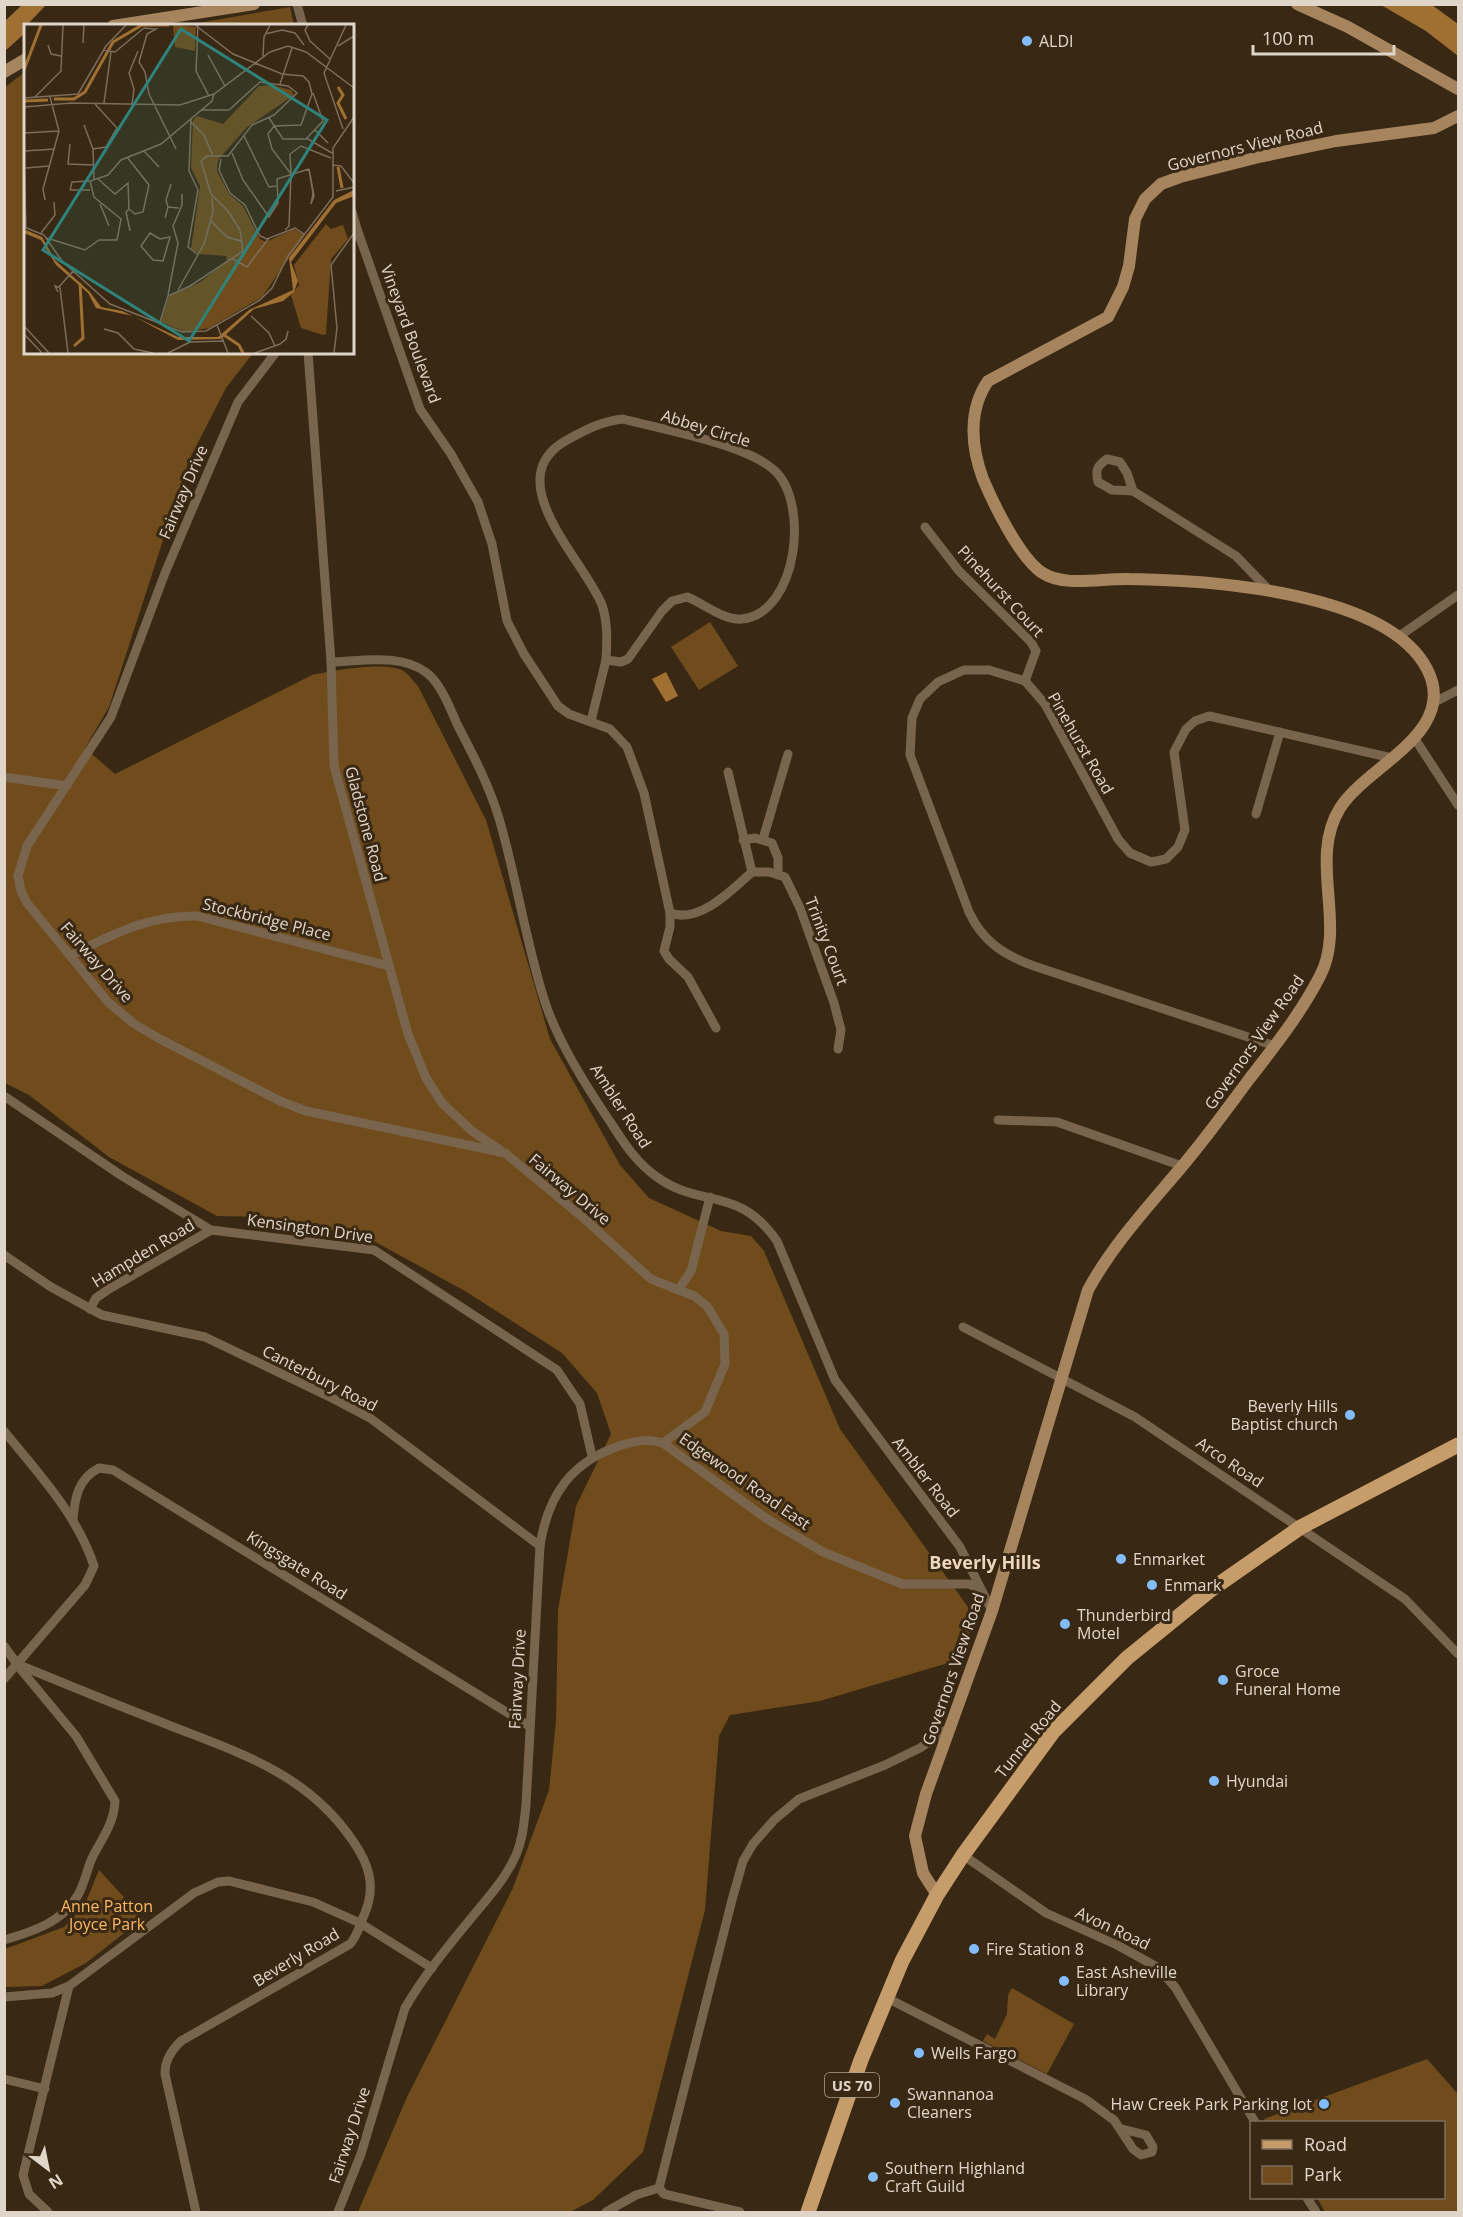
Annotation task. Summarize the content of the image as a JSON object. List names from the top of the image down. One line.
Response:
{"streets":{"main road":["Tunnel Road","US 70"],"street":["Governors View Road","Vineyard Boulevard","Abbey Circle","Fairway Drive","Pinehurst Court","Pinehurst Road","Gladstone Road","Stockbridge Place","Trinity Court","Ambler Road","Kensington Drive","Hampden Road","Canterbury Road","Arco Road","Edgewood Road East","Kingsgate Road","Avon Road","Beverly Road"]},"crossings":[["Governors View Road","Pinehurst Road"],["Governors View Road","Ambler Road"],["Governors View Road","Arco Road"],["Governors View Road","Tunnel Road"],["Vineyard Boulevard","Abbey Circle"],["Fairway Drive","Gladstone Road"],["Fairway Drive","Stockbridge Place"],["Fairway Drive","Kensington Drive"],["Fairway Drive","Canterbury Road"],["Fairway Drive","Edgewood Road East"],["Fairway Drive","Kingsgate Road"],["Pinehurst Court","Pinehurst Road"],["Gladstone Road","Stockbridge Place"],["Gladstone Road","Ambler Road"],["Ambler Road","Edgewood Road East"],["Kensington Drive","Hampden Road"],["Hampden Road","Canterbury Road"],["Arco Road","Tunnel Road"],["Tunnel Road","Avon Road"]],"districts":["Beverly Hills"],"parks":["Anne Patton Joyce Park"],"places":["ALDI","Beverly Hills Baptist church","Enmarket","Enmark","Thunderbird Motel","Groce Funeral Home","Hyundai","Fire Station 8","East Asheville Library","Wells Fargo","Swannanoa Cleaners","Haw Creek Park Parking lot","Southern Highland Craft Guild"],"legend":["Road","Park"],"scale_bar":"100 m","north":"bottom right"}
